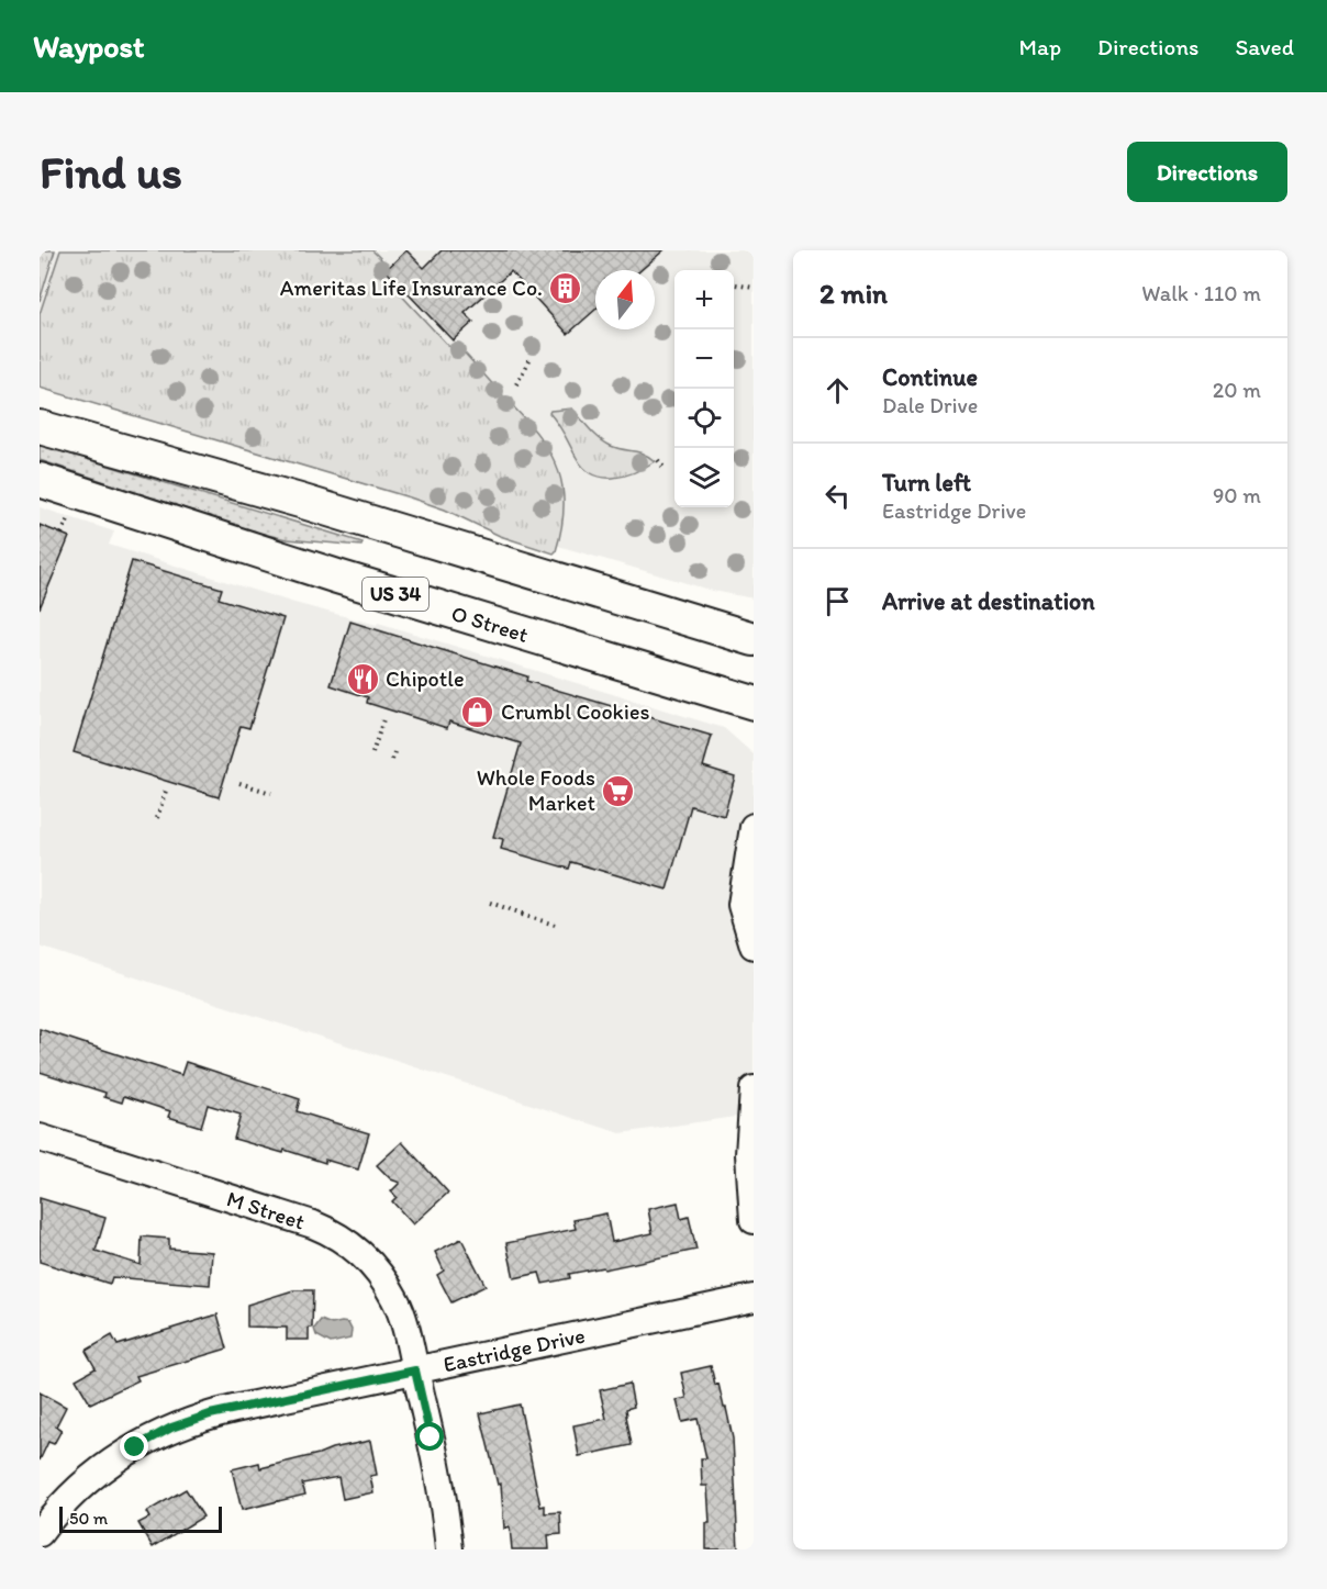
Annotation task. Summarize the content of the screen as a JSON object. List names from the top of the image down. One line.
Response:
{"streets":{"main road":["US 34","O Street"],"street":["M Street","Eastridge Drive"]},"crossings":[["M Street","Eastridge Drive"]],"places":{"building":["Ameritas Life Insurance Co."],"restaurant":["Chipotle"],"shop":["Crumbl Cookies"],"supermarket":["Whole Foods Market"]},"scale_bar":"50 m","north":"top","page":{"header":"Waypost","nav":["Map","Directions","Saved"],"buttons":"Directions","title":"Find us","heading":["2 min","Walk · 110 m"],"map_buttons":["+","−"],"list":[["Continue","Dale Drive","20 m"],["Turn left","Eastridge Drive","90 m"],"Arrive at destination"],"scale":"50 m"}}
